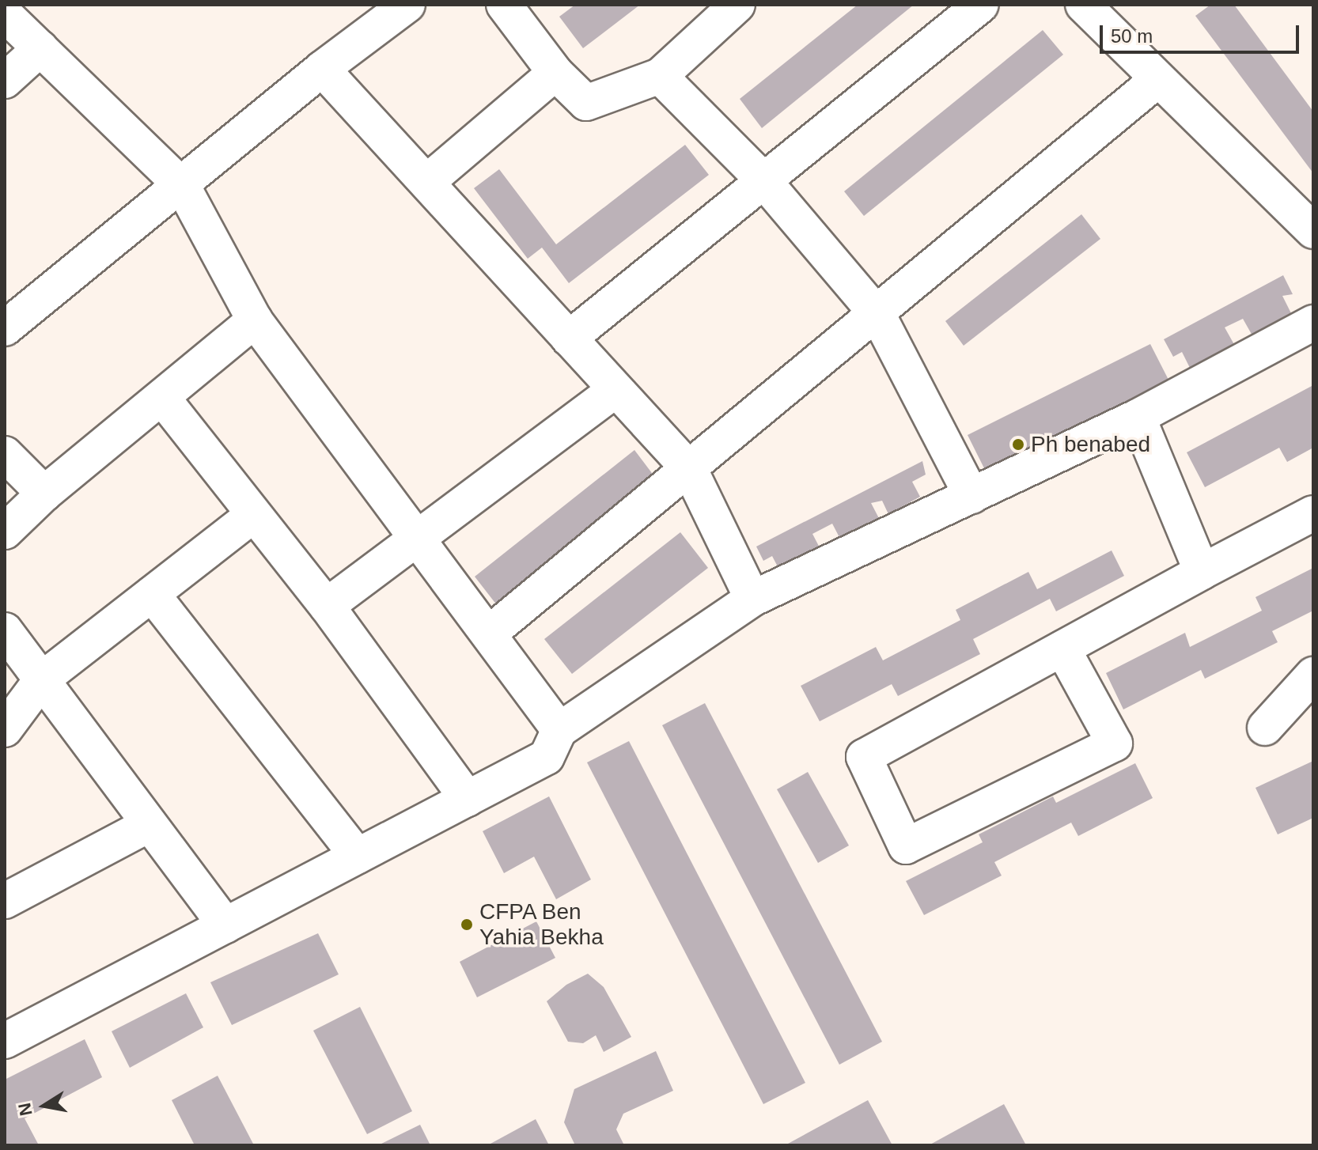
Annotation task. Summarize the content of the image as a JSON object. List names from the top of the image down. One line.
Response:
{"places":["Ph benabed","CFPA Ben Yahia Bekha"],"scale_bar":"50 m","north":"left"}
